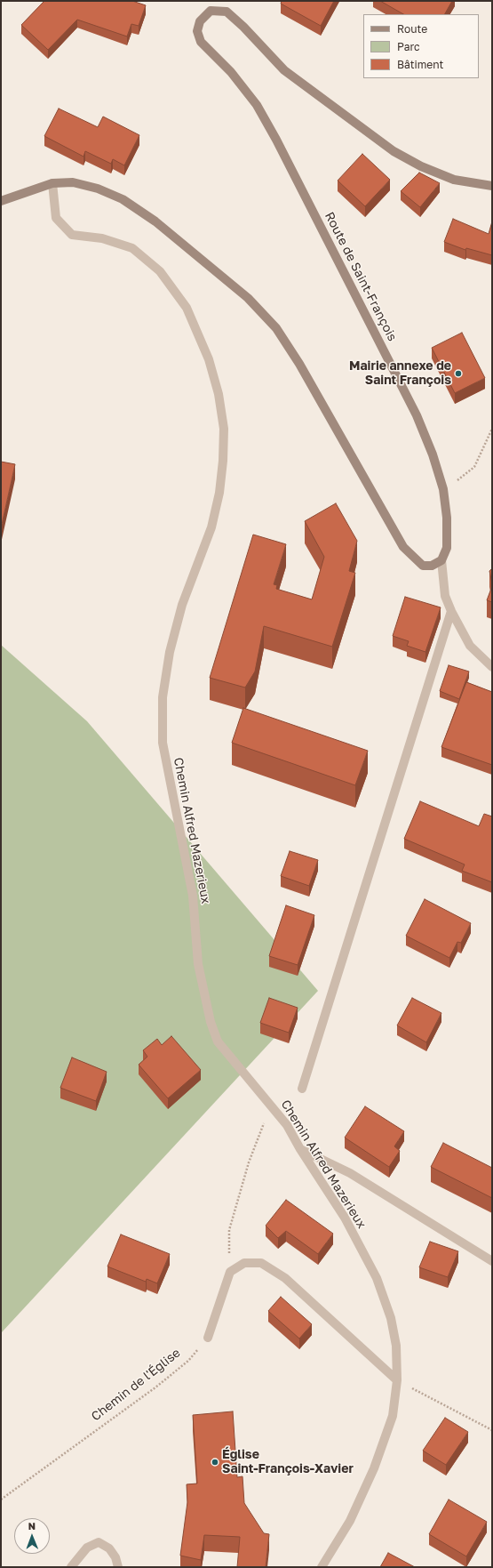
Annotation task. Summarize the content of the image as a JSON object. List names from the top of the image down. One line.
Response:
{"streets":{"main road":["Route de Saint-François"],"street":["Chemin Alfred Mazerieux"],"path":["Chemin de l'Église"]},"places":["Mairie annexe de Saint François","Église Saint-François-Xavier"],"legend":["Route","Parc","Bâtiment"],"north":"top"}
